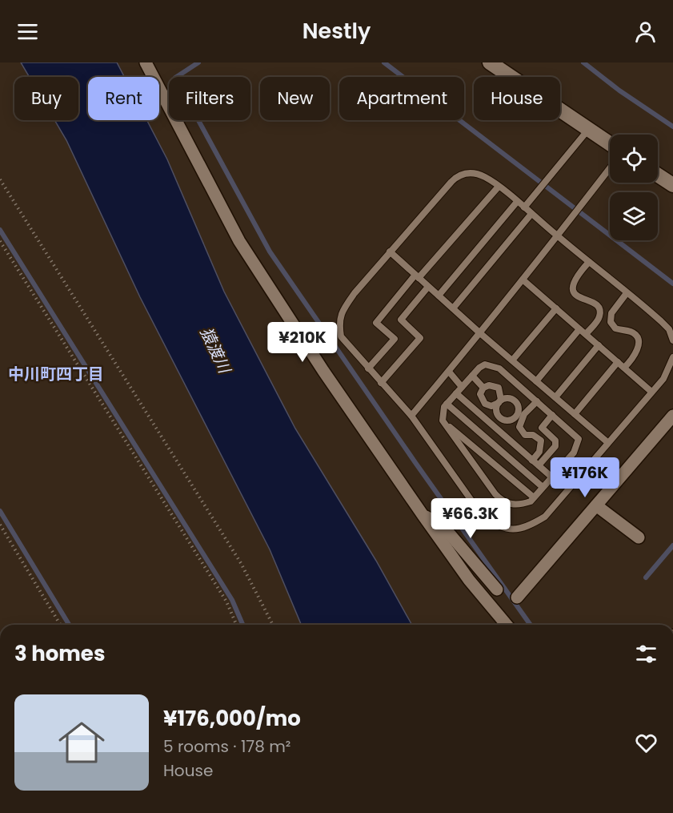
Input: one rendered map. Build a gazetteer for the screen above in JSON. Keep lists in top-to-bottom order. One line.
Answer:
{"districts":["中川町四丁目"],"water":["猿渡川"],"page":{"header":"Nestly","chip":["Buy","Rent","Filters","New","Apartment","House"],"price":["¥210K","¥176K","¥66.3K"],"heading":"3 homes","list":[{"name":"¥176,000/mo","note":"5 rooms · 178 m² · House"}]}}
